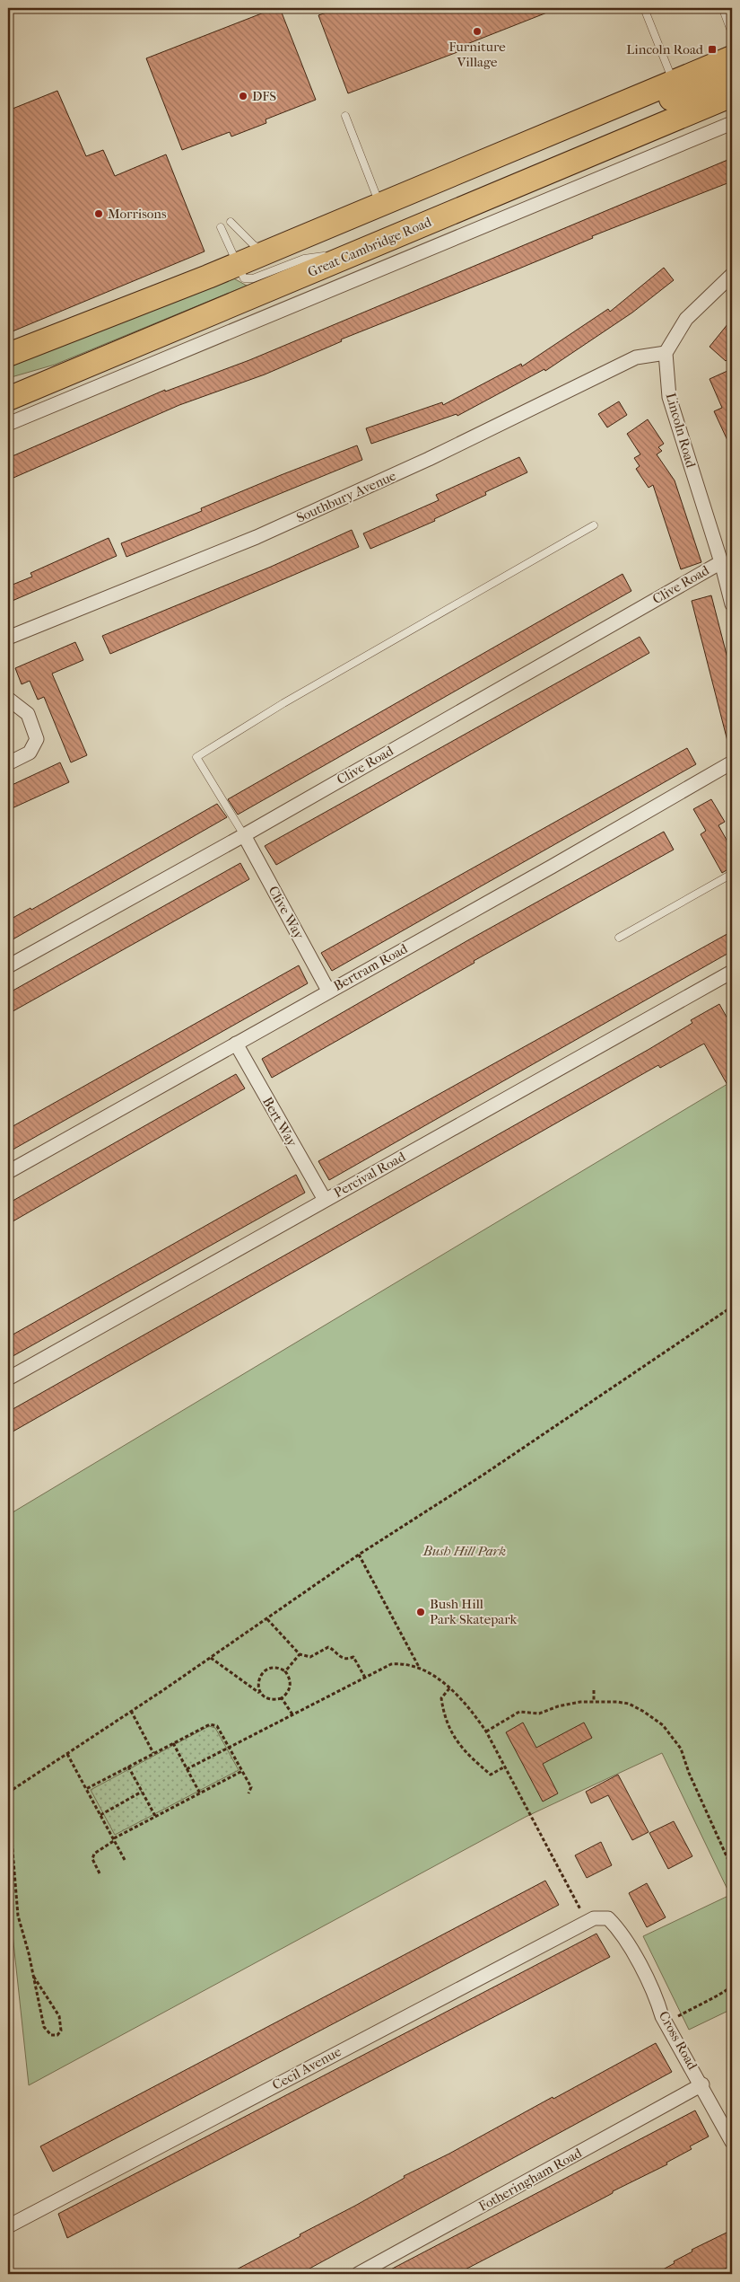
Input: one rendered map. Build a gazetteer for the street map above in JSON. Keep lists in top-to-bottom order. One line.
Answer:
{"streets":{"highway":["Great Cambridge Road"],"street":["Lincoln Road","Southbury Avenue","Clive Road","Clive Way","Bertram Road","Bert Way","Percival Road","Cross Road","Cecil Avenue","Fotheringham Road"]},"crossings":[["Lincoln Road","Southbury Avenue"],["Lincoln Road","Clive Road"],["Clive Road","Clive Way"],["Clive Way","Bertram Road"],["Bertram Road","Bert Way"],["Bert Way","Percival Road"],["Cross Road","Cecil Avenue"],["Cross Road","Fotheringham Road"]],"parks":["Bush Hill Park"],"places":{"other":["Furniture Village","DFS","Morrisons","Bush Hill Park Skatepark"],"transit":["Lincoln Road"]}}
